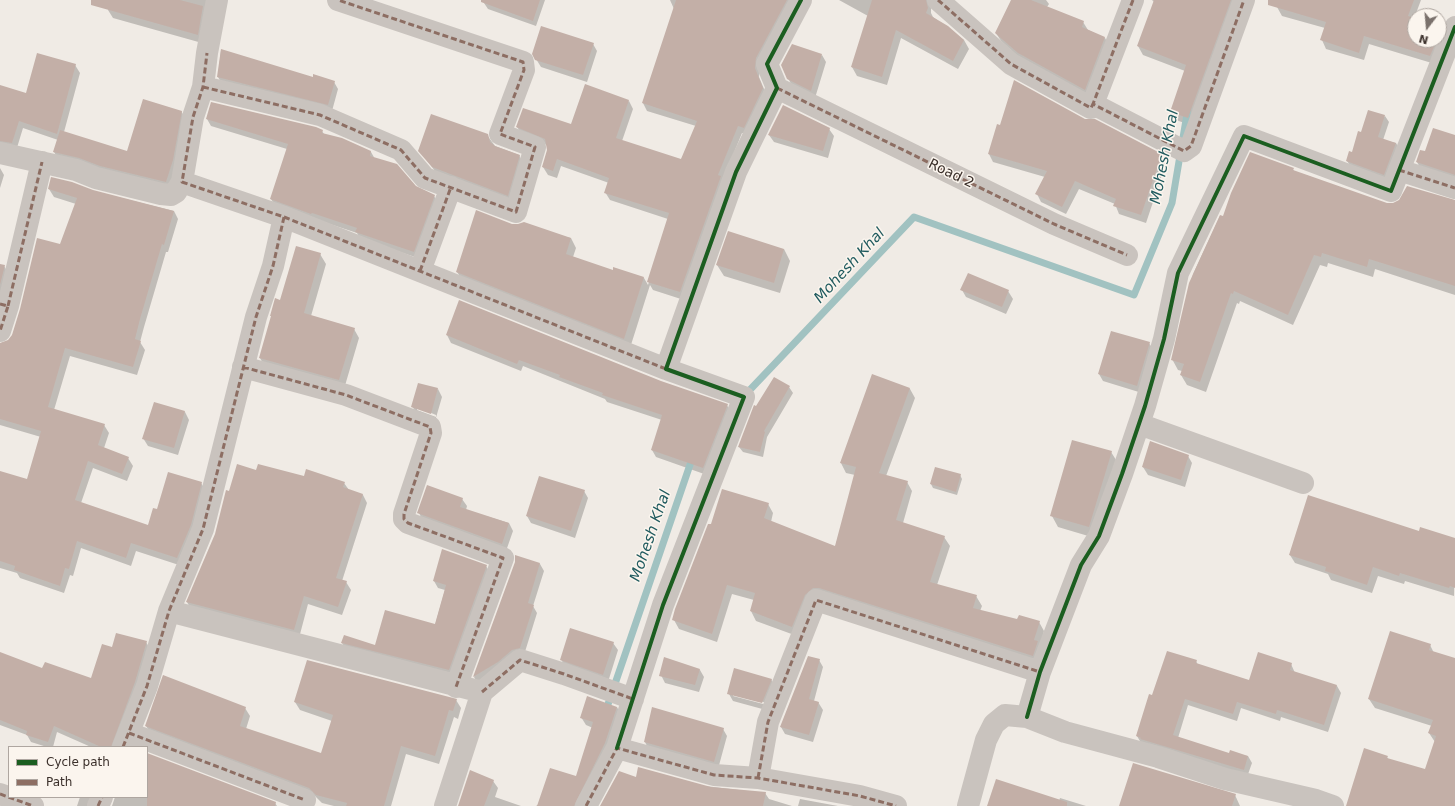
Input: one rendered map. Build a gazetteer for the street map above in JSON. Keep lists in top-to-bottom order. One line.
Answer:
{"streets":{"street":["Road 2"]},"water":["Mohesh Khal"],"legend":["Cycle path","Path"],"north":"bottom"}
